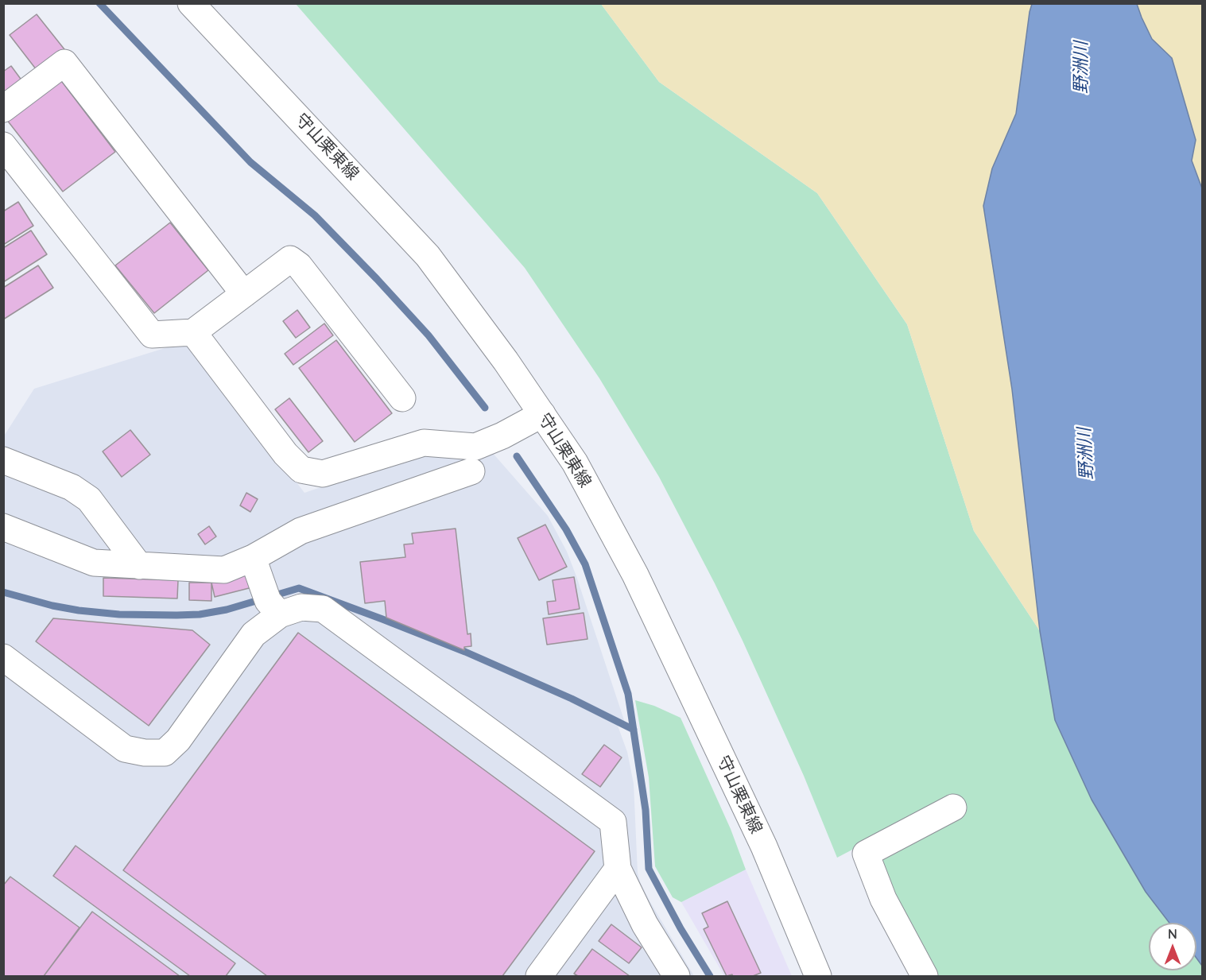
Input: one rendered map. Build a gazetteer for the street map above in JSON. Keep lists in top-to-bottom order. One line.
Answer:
{"streets":{"main road":["守山栗東線"]},"water":["野洲川"],"north":"top"}
